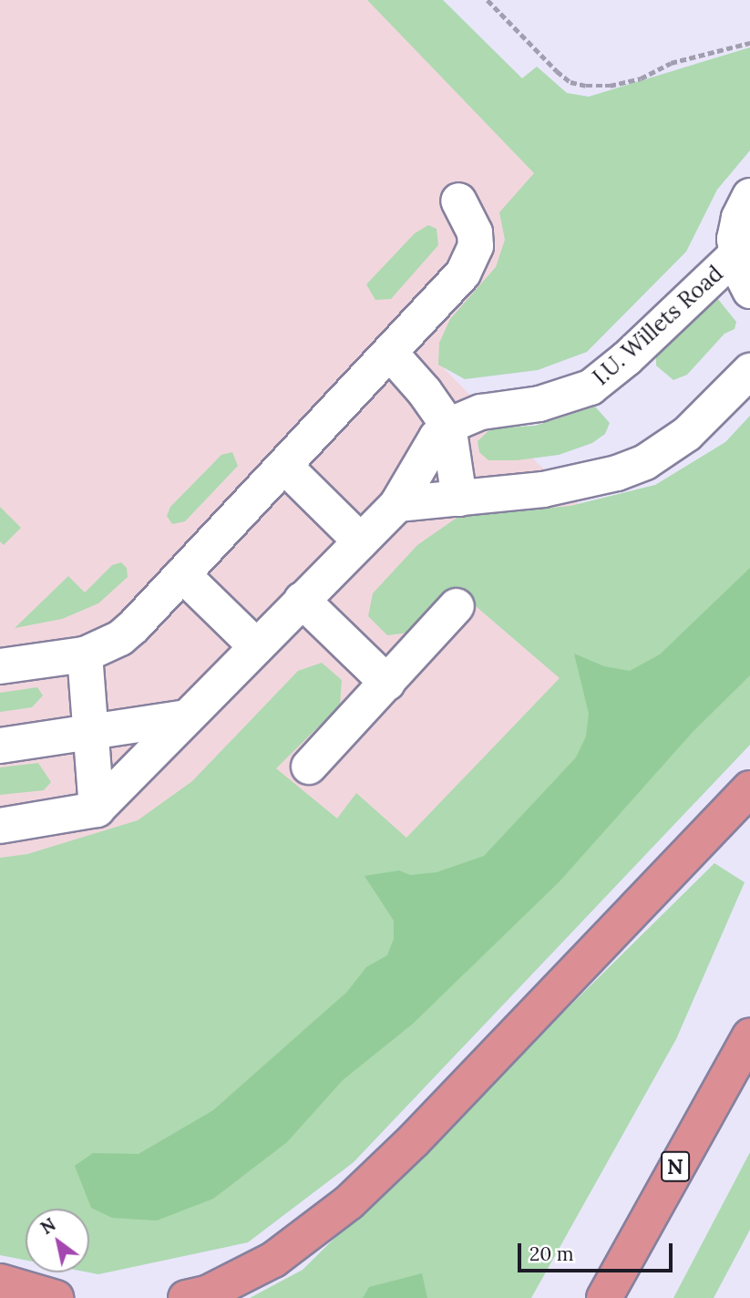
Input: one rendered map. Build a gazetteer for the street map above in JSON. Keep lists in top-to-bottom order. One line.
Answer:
{"streets":{"highway":["N"],"street":["I.U. Willets Road"]},"scale_bar":"20 m","north":"top left"}
